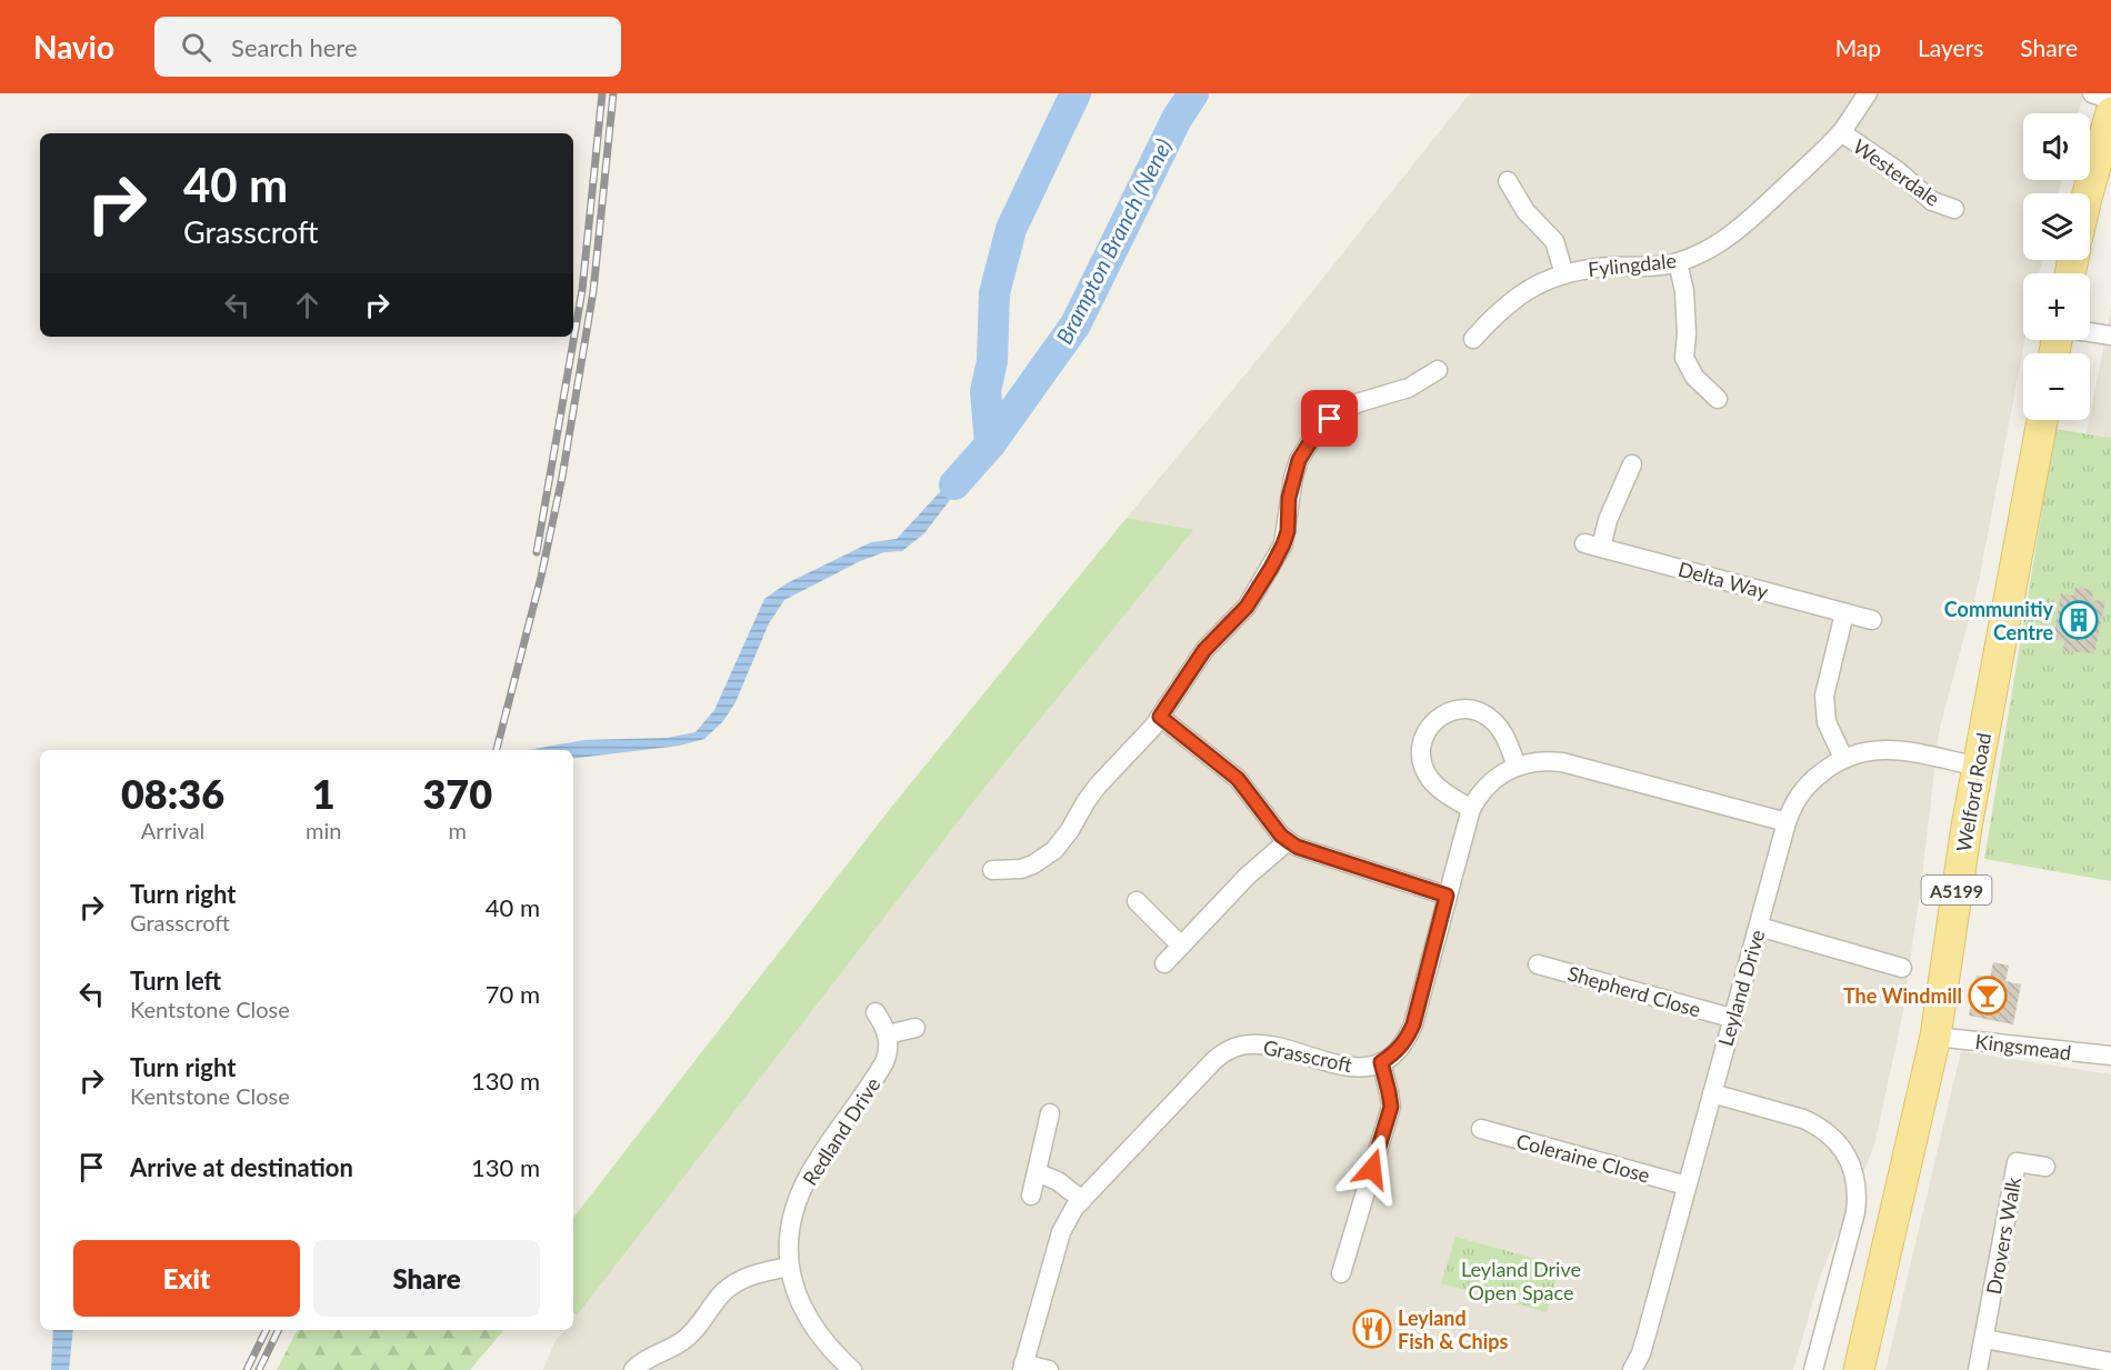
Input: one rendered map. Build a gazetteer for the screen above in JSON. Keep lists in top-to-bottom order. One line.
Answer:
{"streets":{"main road":["Welford Road","A5199"],"street":["Westerdale","Fylingdale","Delta Way","Leyland Drive","Shepherd Close","Kingsmead","Grasscroft","Redland Drive","Coleraine Close","Drovers Walk"]},"crossings":[["Westerdale","Fylingdale"],["Welford Road","Leyland Drive"],["Welford Road","Kingsmead"],["Leyland Drive","Shepherd Close"],["Leyland Drive","Grasscroft"],["Leyland Drive","Coleraine Close"]],"water":["Brampton Branch (Nene)"],"parks":["Leyland Drive Open Space"],"places":{"building":["Communitiy Centre"],"bar":["The Windmill"],"restaurant":["Leyland Fish & Chips"]},"page":{"header":"Navio","search":"Search here","nav":["Map","Layers","Share"],"map_buttons":["+","−"],"turn":["40 m","Grasscroft"],"eta":["08:36","Arrival","1","min","370","m"],"list":[{"name":"Turn right","note":"Grasscroft","value":"40 m"},{"name":"Turn left","note":"Kentstone Close","value":"70 m"},{"name":"Turn right","note":"Kentstone Close","value":"130 m"},{"name":"Arrive at destination","value":"130 m"}],"buttons":["Exit","Share"]}}
